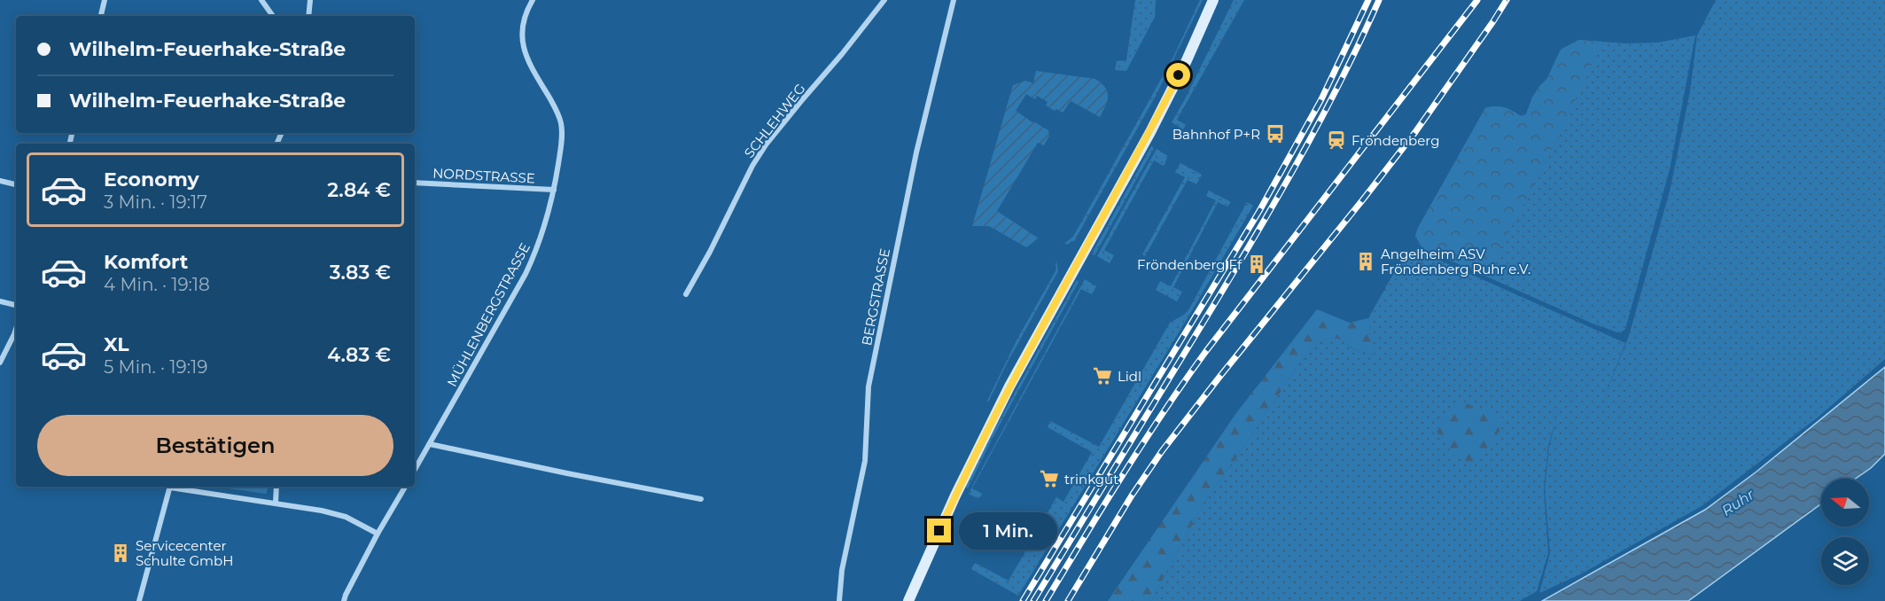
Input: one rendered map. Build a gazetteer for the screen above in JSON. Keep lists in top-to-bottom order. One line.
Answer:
{"streets":{"street":["SCHLEHWEG","NORDSTRASSE","BERGSTRASSE","MÜHLENBERGSTRASSE"]},"crossings":[["NORDSTRASSE","MÜHLENBERGSTRASSE"]],"water":["Ruhr"],"places":{"bus stop":["Bahnhof P+R"],"station":["Fröndenberg"],"building":["Angelheim ASV Fröndenberg Ruhr e.V.","Fröndenberg Ff","Servicecenter Schulte GmbH"],"supermarket":["Lidl","trinkgut"]},"north":"left","page":{"banner":["Wilhelm-Feuerhake-Straße","Wilhelm-Feuerhake-Straße"],"list":[{"name":"Economy","note":"3 Min. · 19:17","value":"2.84 €"},{"name":"Komfort","note":"4 Min. · 19:18","value":"3.83 €"},{"name":"XL","note":"5 Min. · 19:19","value":"4.83 €"}],"buttons":"Bestätigen","bubble":"1 Min."}}
